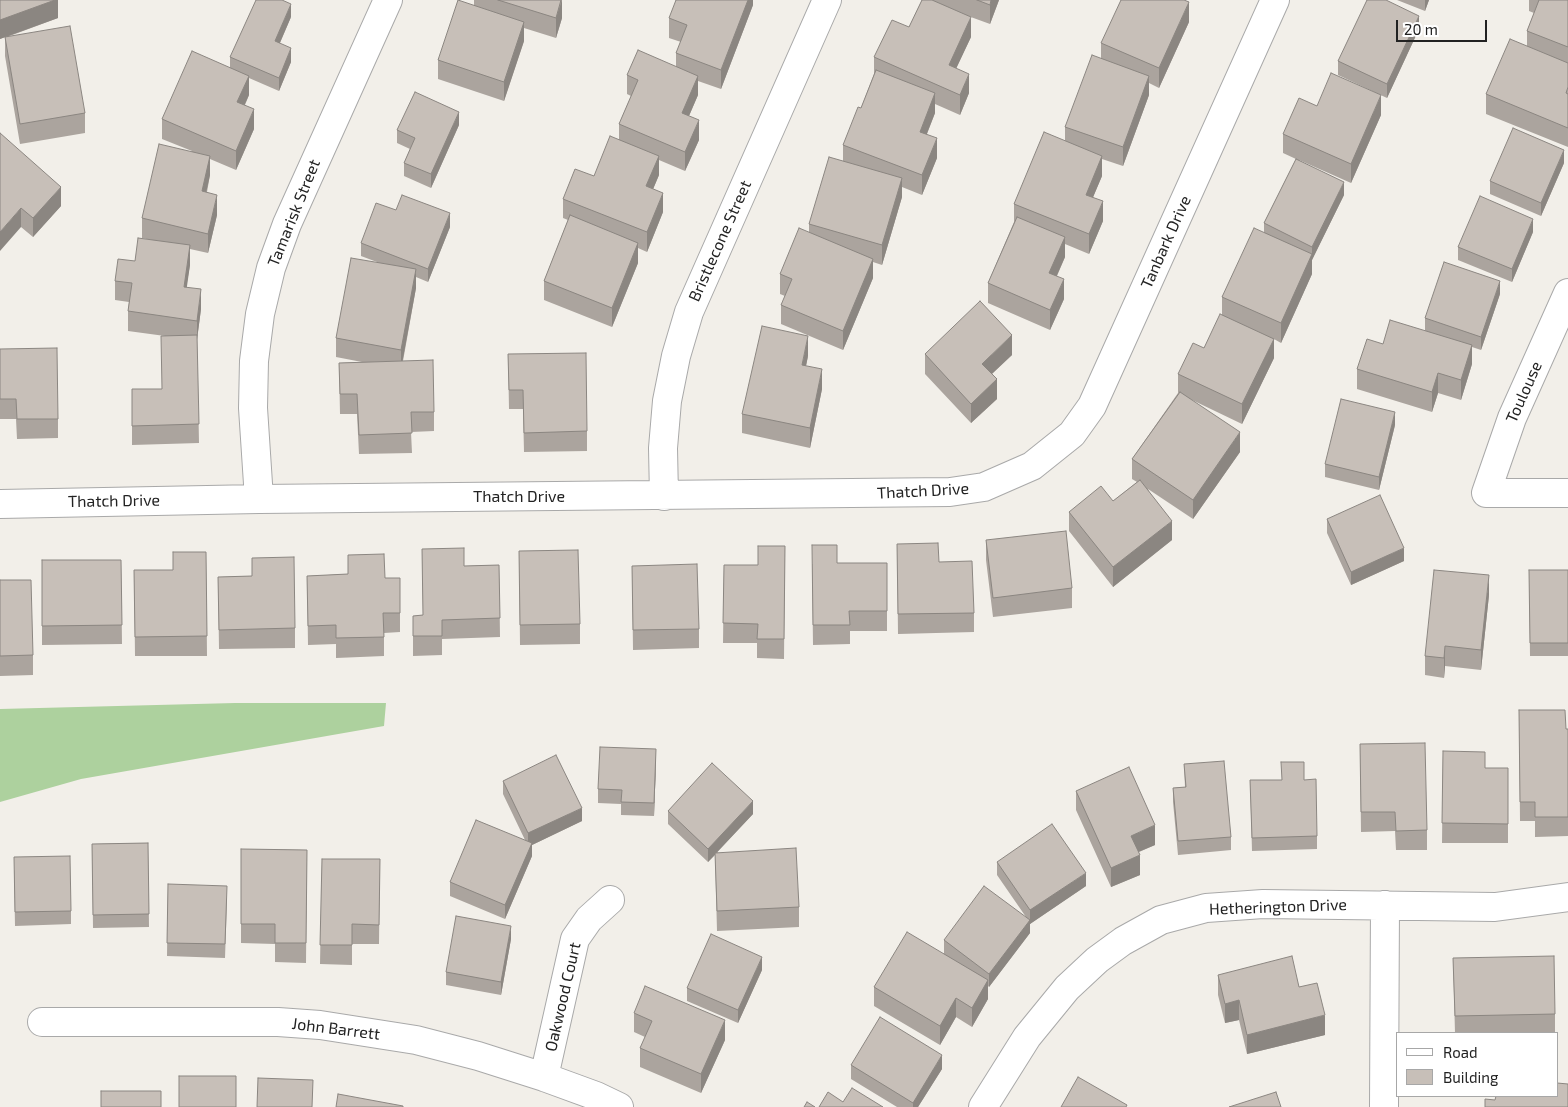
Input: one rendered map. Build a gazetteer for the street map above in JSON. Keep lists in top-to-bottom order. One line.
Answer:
{"streets":{"street":["Tamarisk Street","Bristlecone Street","Tanbark Drive","Toulouse","Thatch Drive","Hetherington Drive","Oakwood Court","John Barrett"]},"crossings":[["Tamarisk Street","Thatch Drive"],["Bristlecone Street","Thatch Drive"],["Tanbark Drive","Thatch Drive"],["Oakwood Court","John Barrett"]],"legend":["Road","Building"],"scale_bar":"20 m"}
